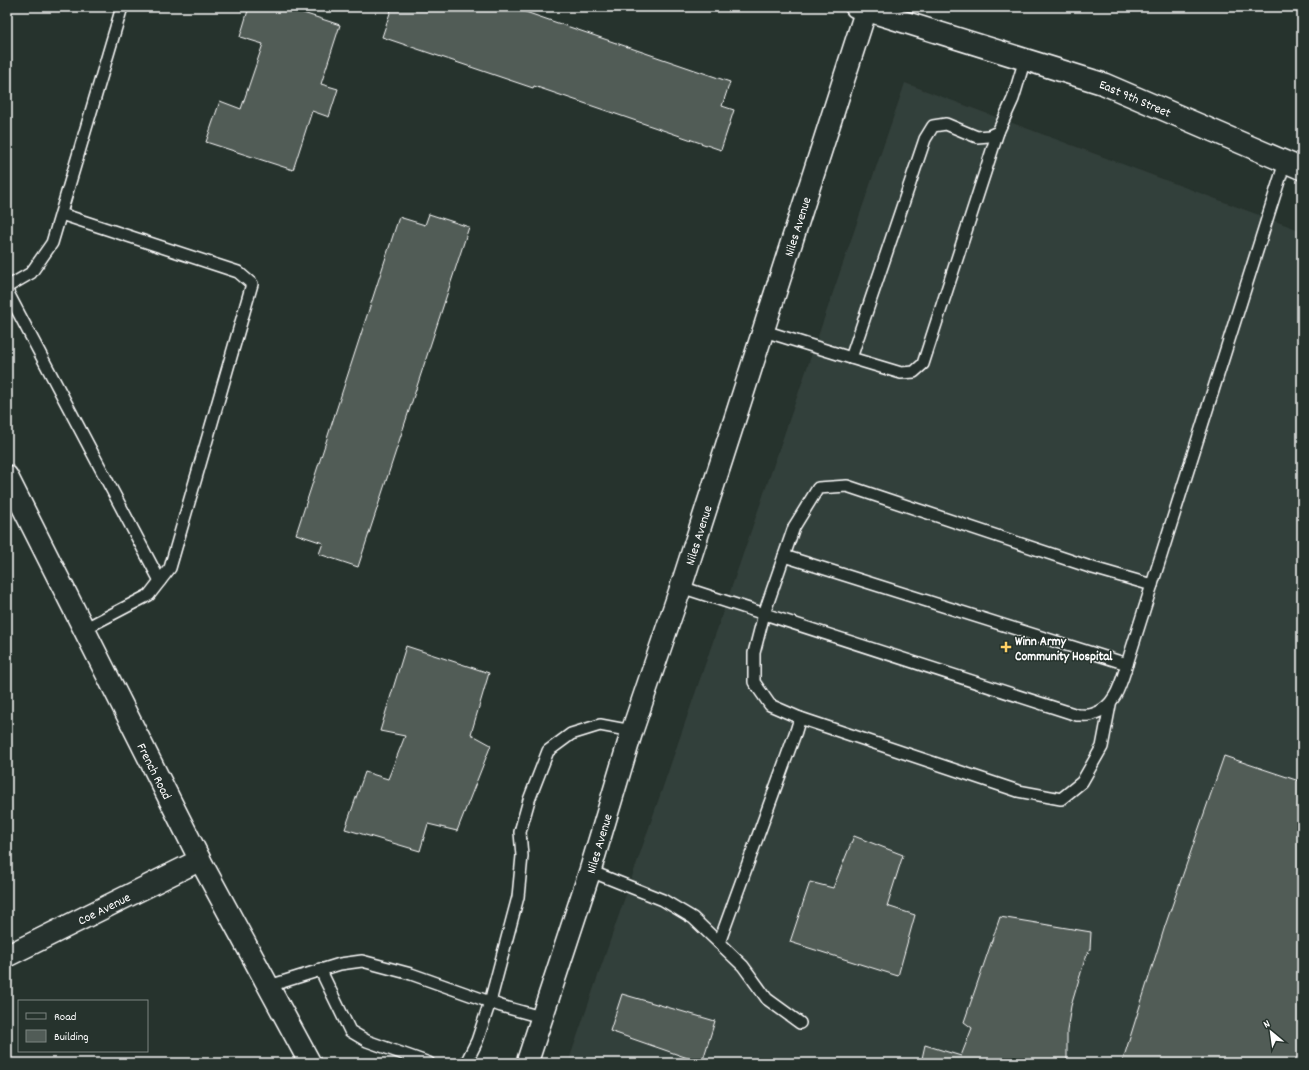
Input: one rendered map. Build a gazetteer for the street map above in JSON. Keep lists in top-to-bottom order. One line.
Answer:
{"streets":{"street":["East 9th Street","Niles Avenue","French Road","Coe Avenue"]},"crossings":[["East 9th Street","Niles Avenue"],["French Road","Coe Avenue"]],"places":{"health":["Winn Army Community Hospital"]},"legend":["Road","Building"],"north":"top left"}
